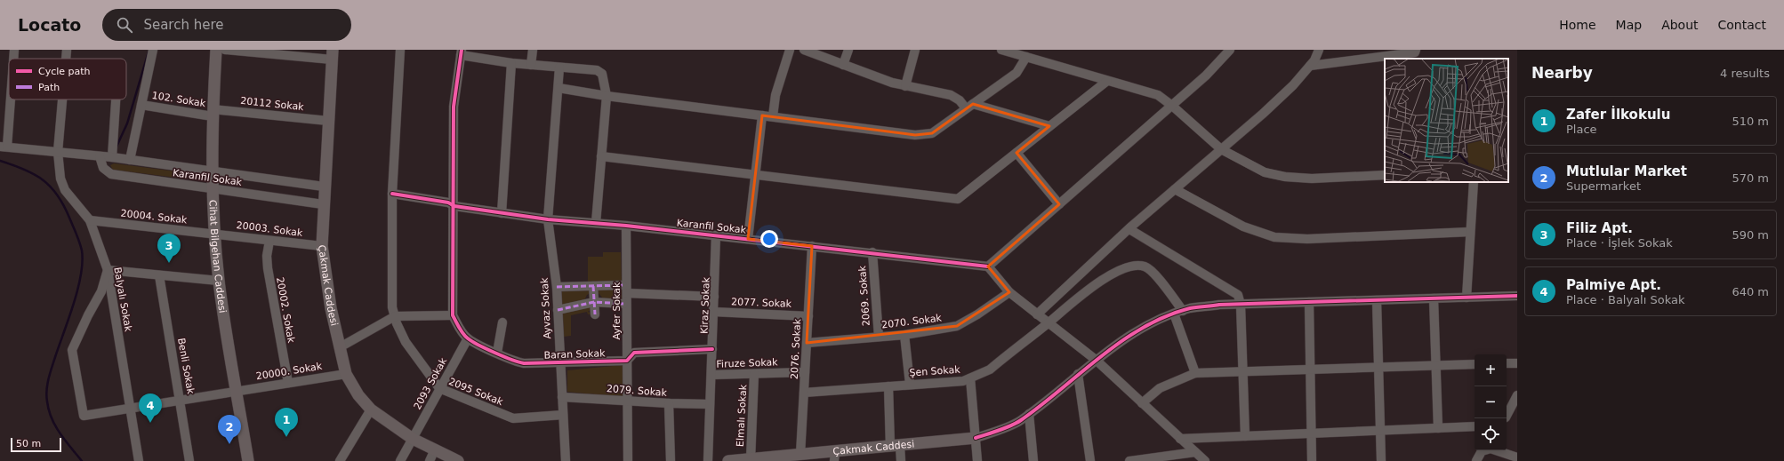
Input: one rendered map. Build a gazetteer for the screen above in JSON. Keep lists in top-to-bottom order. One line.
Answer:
{"streets":{"main road":["Cihat Bilgehan Caddesi","Çakmak Caddesi"],"street":["102. Sokak","20112 Sokak","Karanfil Sokak","20004. Sokak","20003. Sokak","2069. Sokak","Balyalı Sokak","2077. Sokak","Kiraz Sokak","Ayvaz Sokak","20002. Sokak","Ayfer Sokak","2070. Sokak","2076. Sokak","Baran Sokak","Firuze Sokak","Benli Sokak","20000. Sokak","Şen Sokak","2093 Sokak","2079. Sokak","2095 Sokak","Elmalı Sokak"]},"crossings":[["102. Sokak","20112 Sokak"],["102. Sokak","Cihat Bilgehan Caddesi"],["20112 Sokak","Cihat Bilgehan Caddesi"],["20112 Sokak","Çakmak Caddesi"],["Karanfil Sokak","Cihat Bilgehan Caddesi"],["Karanfil Sokak","Çakmak Caddesi"],["Karanfil Sokak","2069. Sokak"],["Karanfil Sokak","Balyalı Sokak"],["Karanfil Sokak","Kiraz Sokak"],["Karanfil Sokak","Ayvaz Sokak"],["Karanfil Sokak","Ayfer Sokak"],["Karanfil Sokak","2076. Sokak"],["Karanfil Sokak","2095 Sokak"],["20004. Sokak","20003. Sokak"],["20004. Sokak","Cihat Bilgehan Caddesi"],["20004. Sokak","Balyalı Sokak"],["20003. Sokak","Cihat Bilgehan Caddesi"],["20003. Sokak","Çakmak Caddesi"],["20003. Sokak","20002. Sokak"],["Cihat Bilgehan Caddesi","20000. Sokak"],["Çakmak Caddesi","2076. Sokak"],["Çakmak Caddesi","20000. Sokak"],["Çakmak Caddesi","2093 Sokak"],["Çakmak Caddesi","Elmalı Sokak"],["2069. Sokak","2070. Sokak"],["Balyalı Sokak","20000. Sokak"],["2077. Sokak","Kiraz Sokak"],["2077. Sokak","2076. Sokak"],["Kiraz Sokak","Baran Sokak"],["Kiraz Sokak","Firuze Sokak"],["Kiraz Sokak","2079. Sokak"],["Ayvaz Sokak","Baran Sokak"],["Ayvaz Sokak","2079. Sokak"],["Ayvaz Sokak","2095 Sokak"],["20002. Sokak","20000. Sokak"],["Ayfer Sokak","Baran Sokak"],["Ayfer Sokak","2079. Sokak"],["2070. Sokak","2076. Sokak"],["2076. Sokak","Firuze Sokak"],["2076. Sokak","Şen Sokak"],["Baran Sokak","2093 Sokak"],["Firuze Sokak","Elmalı Sokak"],["Benli Sokak","20000. Sokak"],["2093 Sokak","2095 Sokak"]],"legend":["Cycle path","Path"],"scale_bar":"50 m","page":{"header":"Locato","search":"Search here","nav":["Home","Map","About","Contact"],"heading":["Nearby","4 results"],"list":[{"mark":"1","name":"Zafer İlkokulu","note":"Place","value":"510 m"},{"mark":"2","name":"Mutlular Market","note":"Supermarket","value":"570 m"},{"mark":"3","name":"Filiz Apt.","note":"Place · İşlek Sokak","value":"590 m"},{"mark":"4","name":"Palmiye Apt.","note":"Place · Balyalı Sokak","value":"640 m"}],"pins":["3","4","1","2"],"map_buttons":["+","−"],"scale":"50 m"}}
